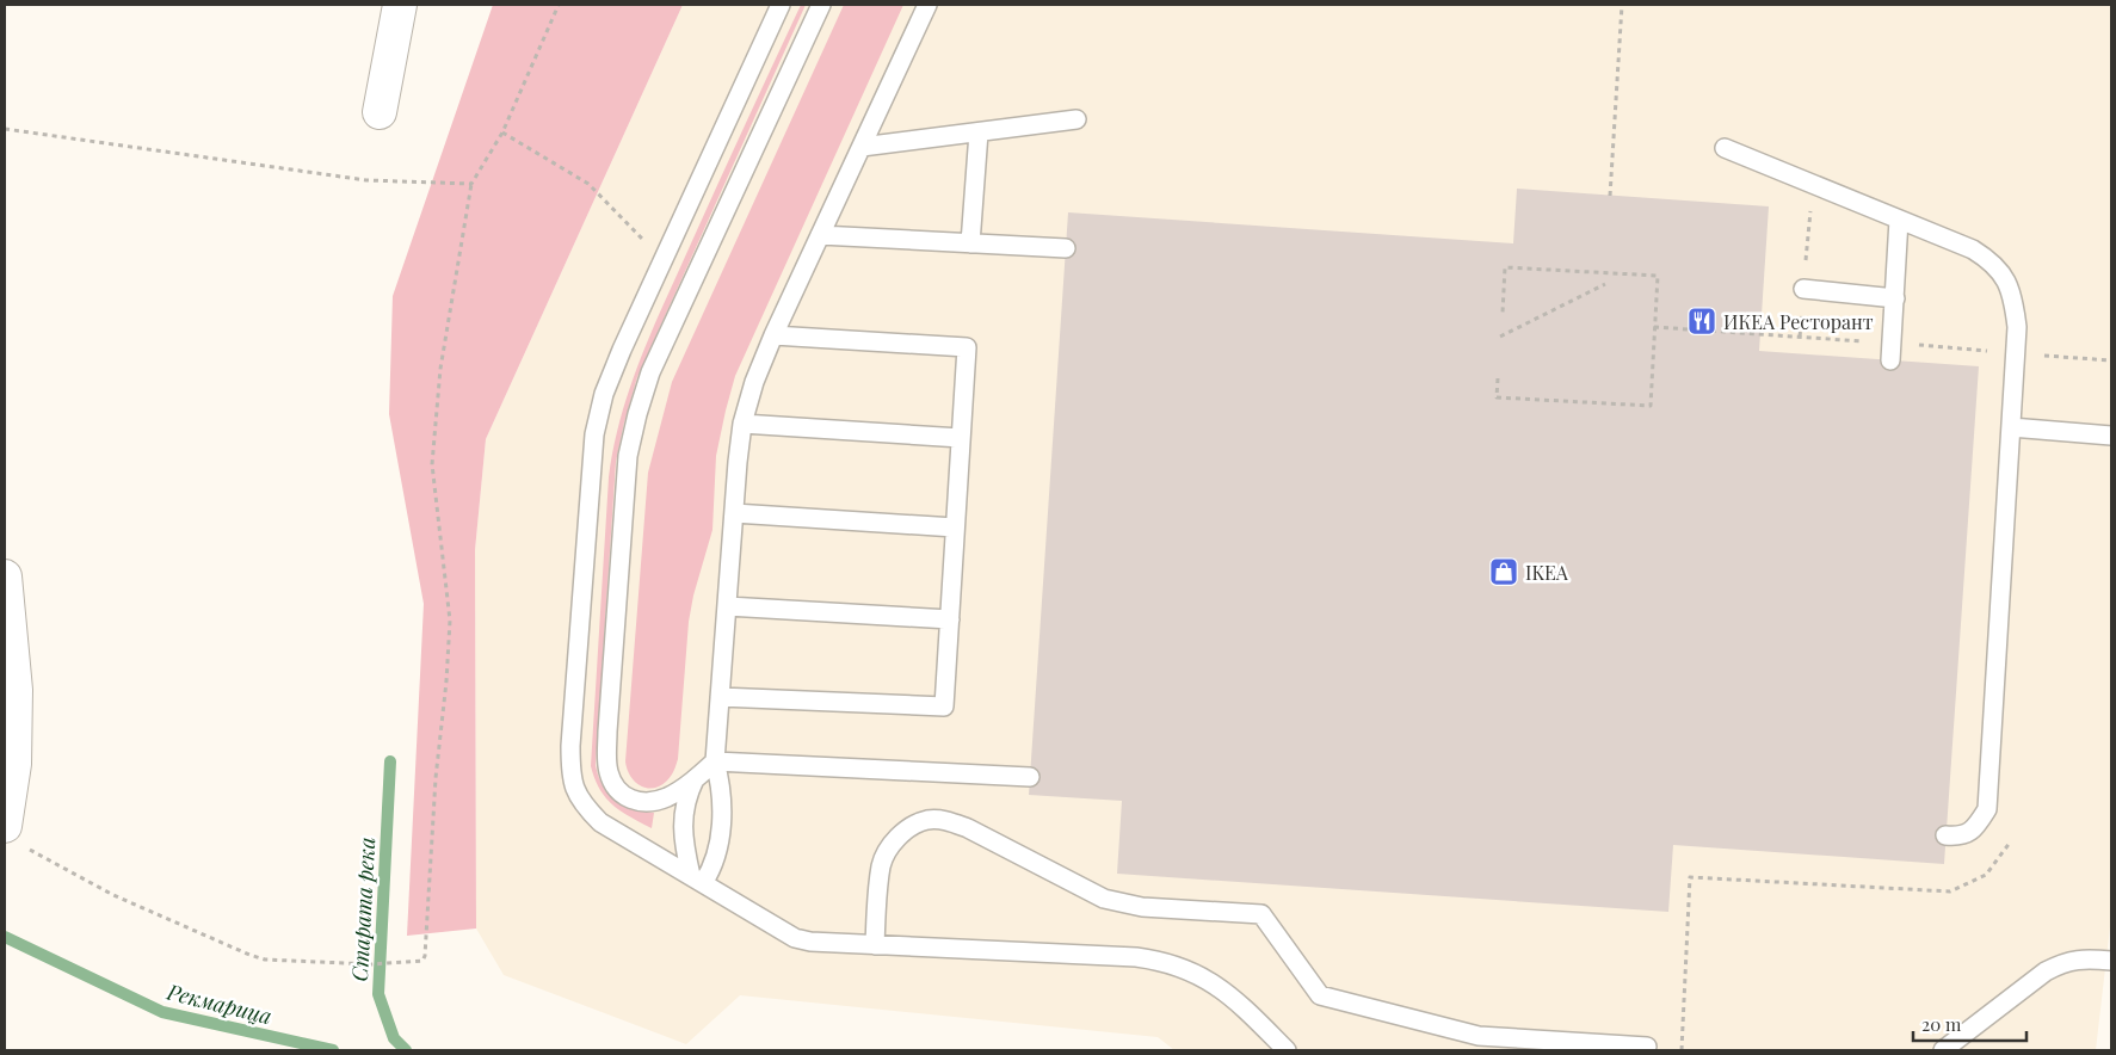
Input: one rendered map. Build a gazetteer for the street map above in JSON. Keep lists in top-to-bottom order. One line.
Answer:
{"water":["Старата река","Рекмарица"],"places":{"restaurant":["ИКЕА Ресторант"],"shop":["IKEA"]},"scale_bar":"20 m"}
